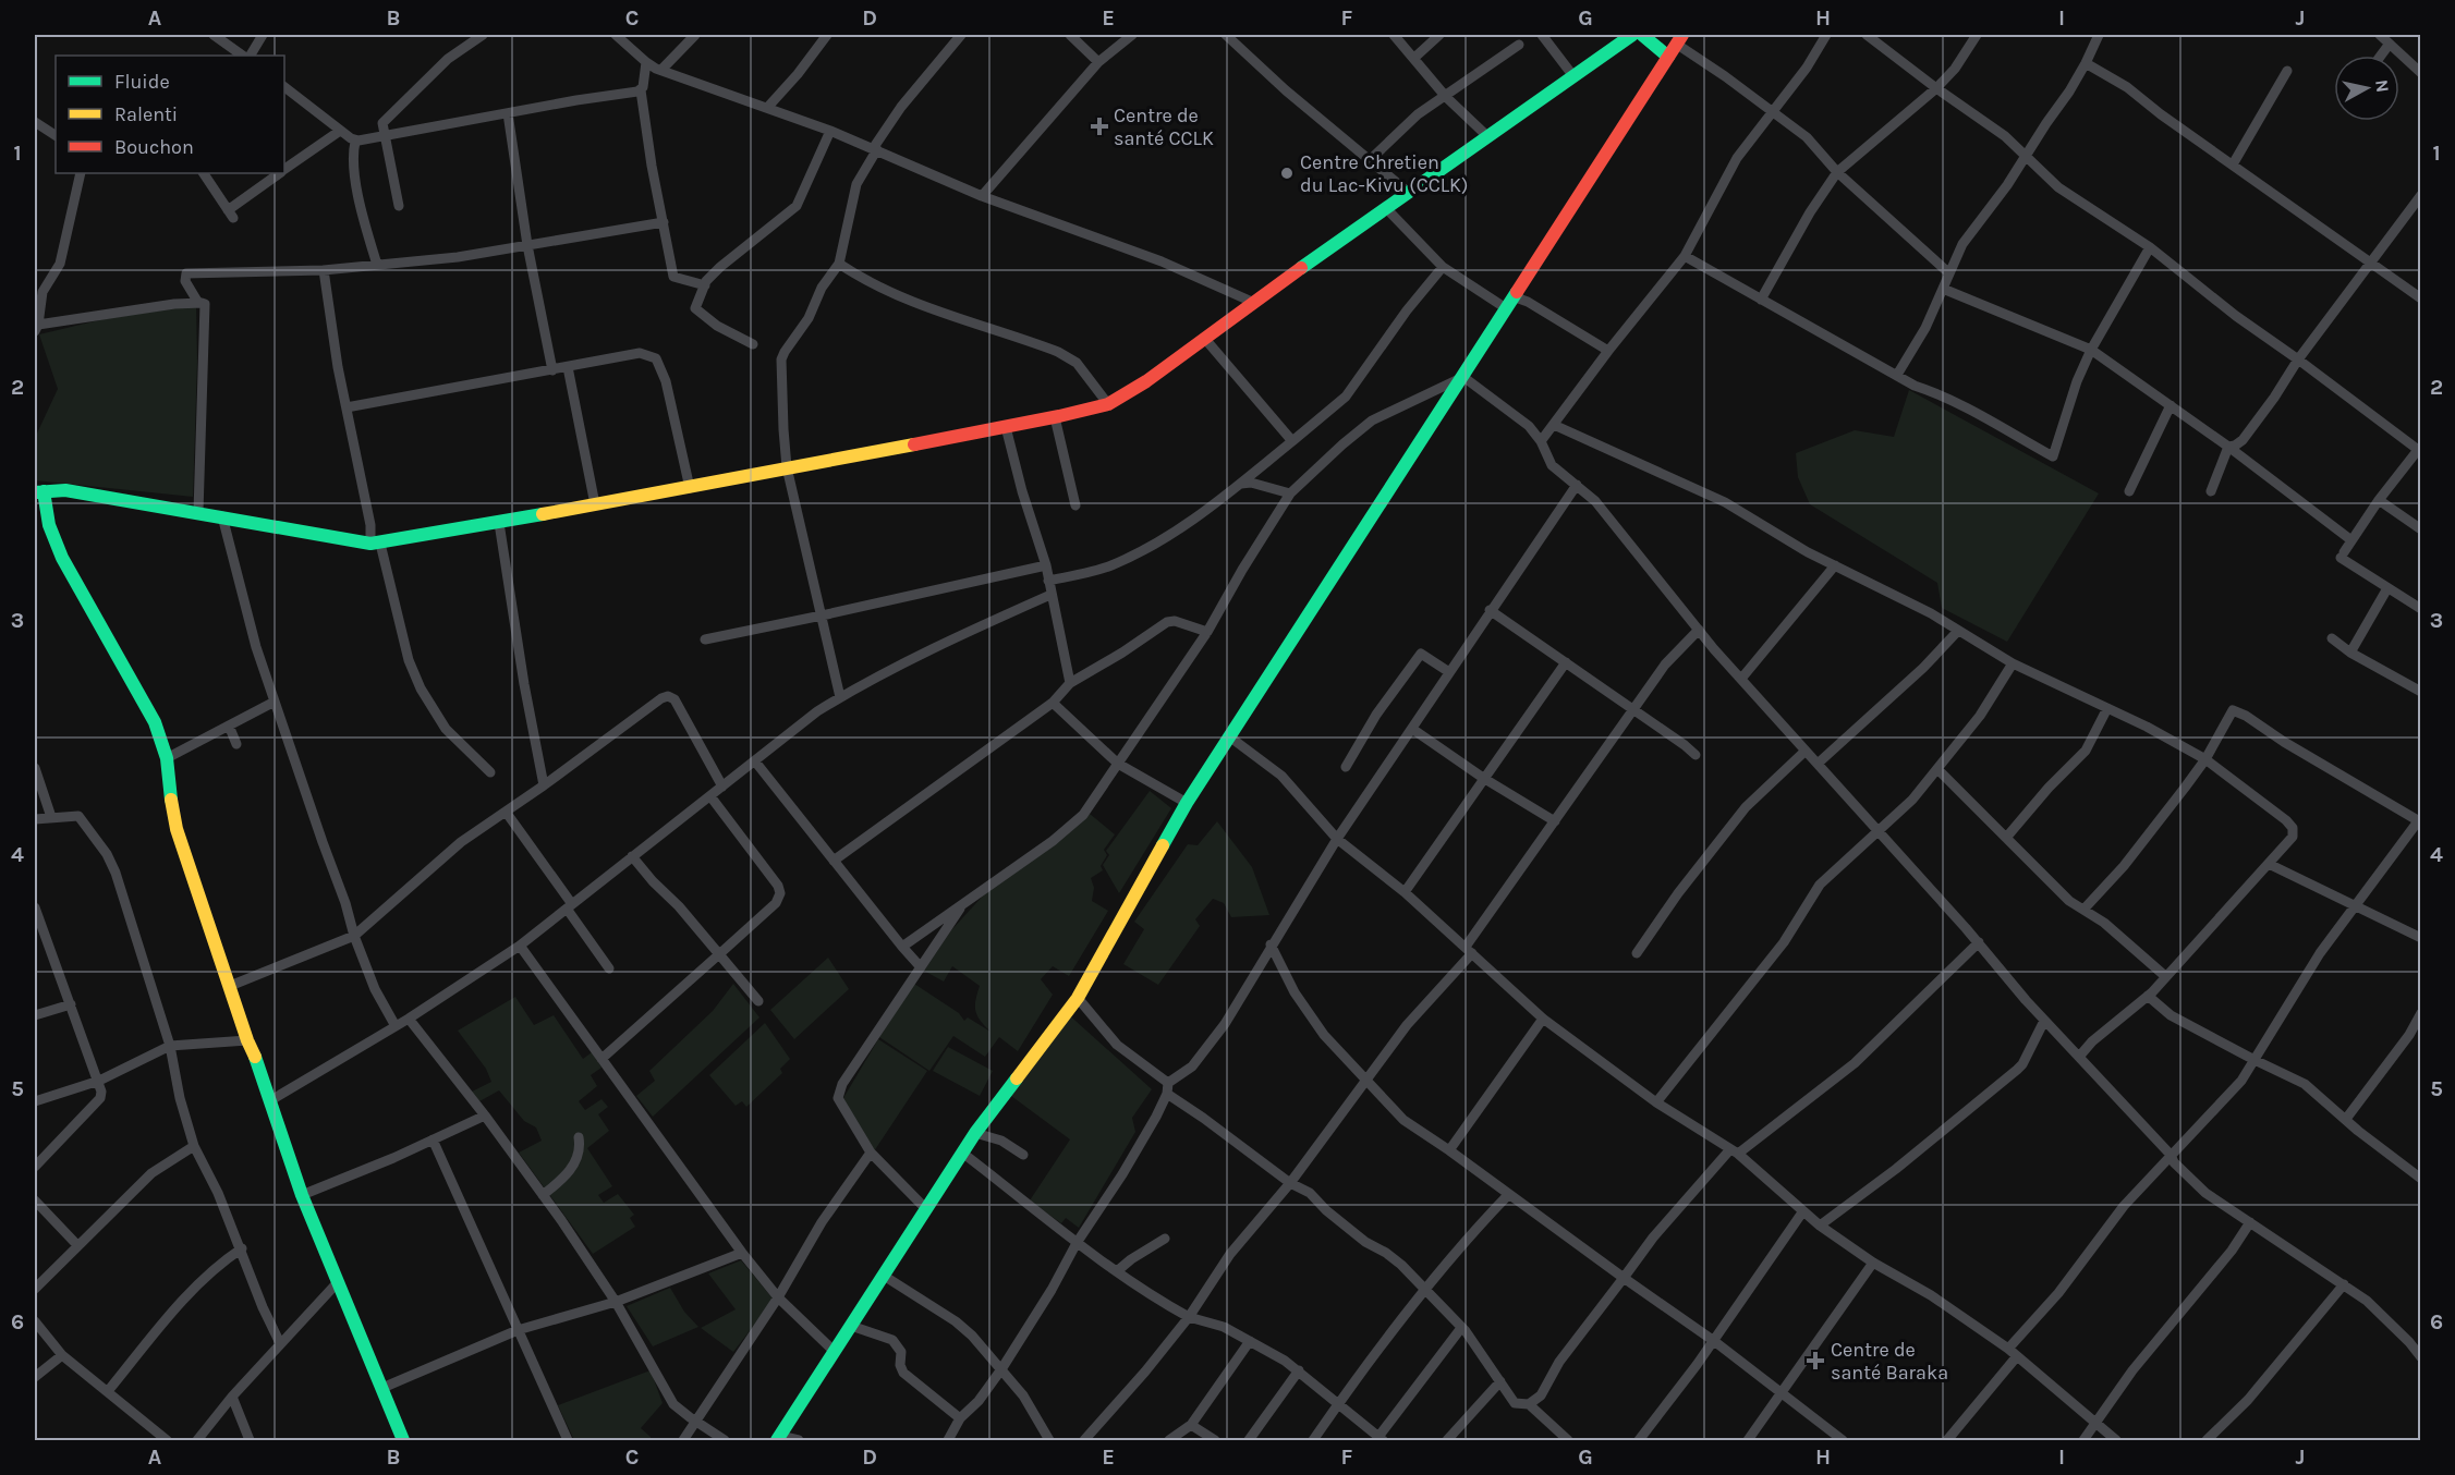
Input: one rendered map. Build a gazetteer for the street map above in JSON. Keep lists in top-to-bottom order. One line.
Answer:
{"places":{"health":["Centre de santé CCLK","Centre de santé Baraka"],"other":["Centre Chretien du Lac-Kivu (CCLK)"]},"legend":["Fluide","Ralenti","Bouchon"],"north":"right","grid":{"columns":["A","B","C","D","E","F","G","H","I","J"],"rows":["1","2","3","4","5","6"]}}
